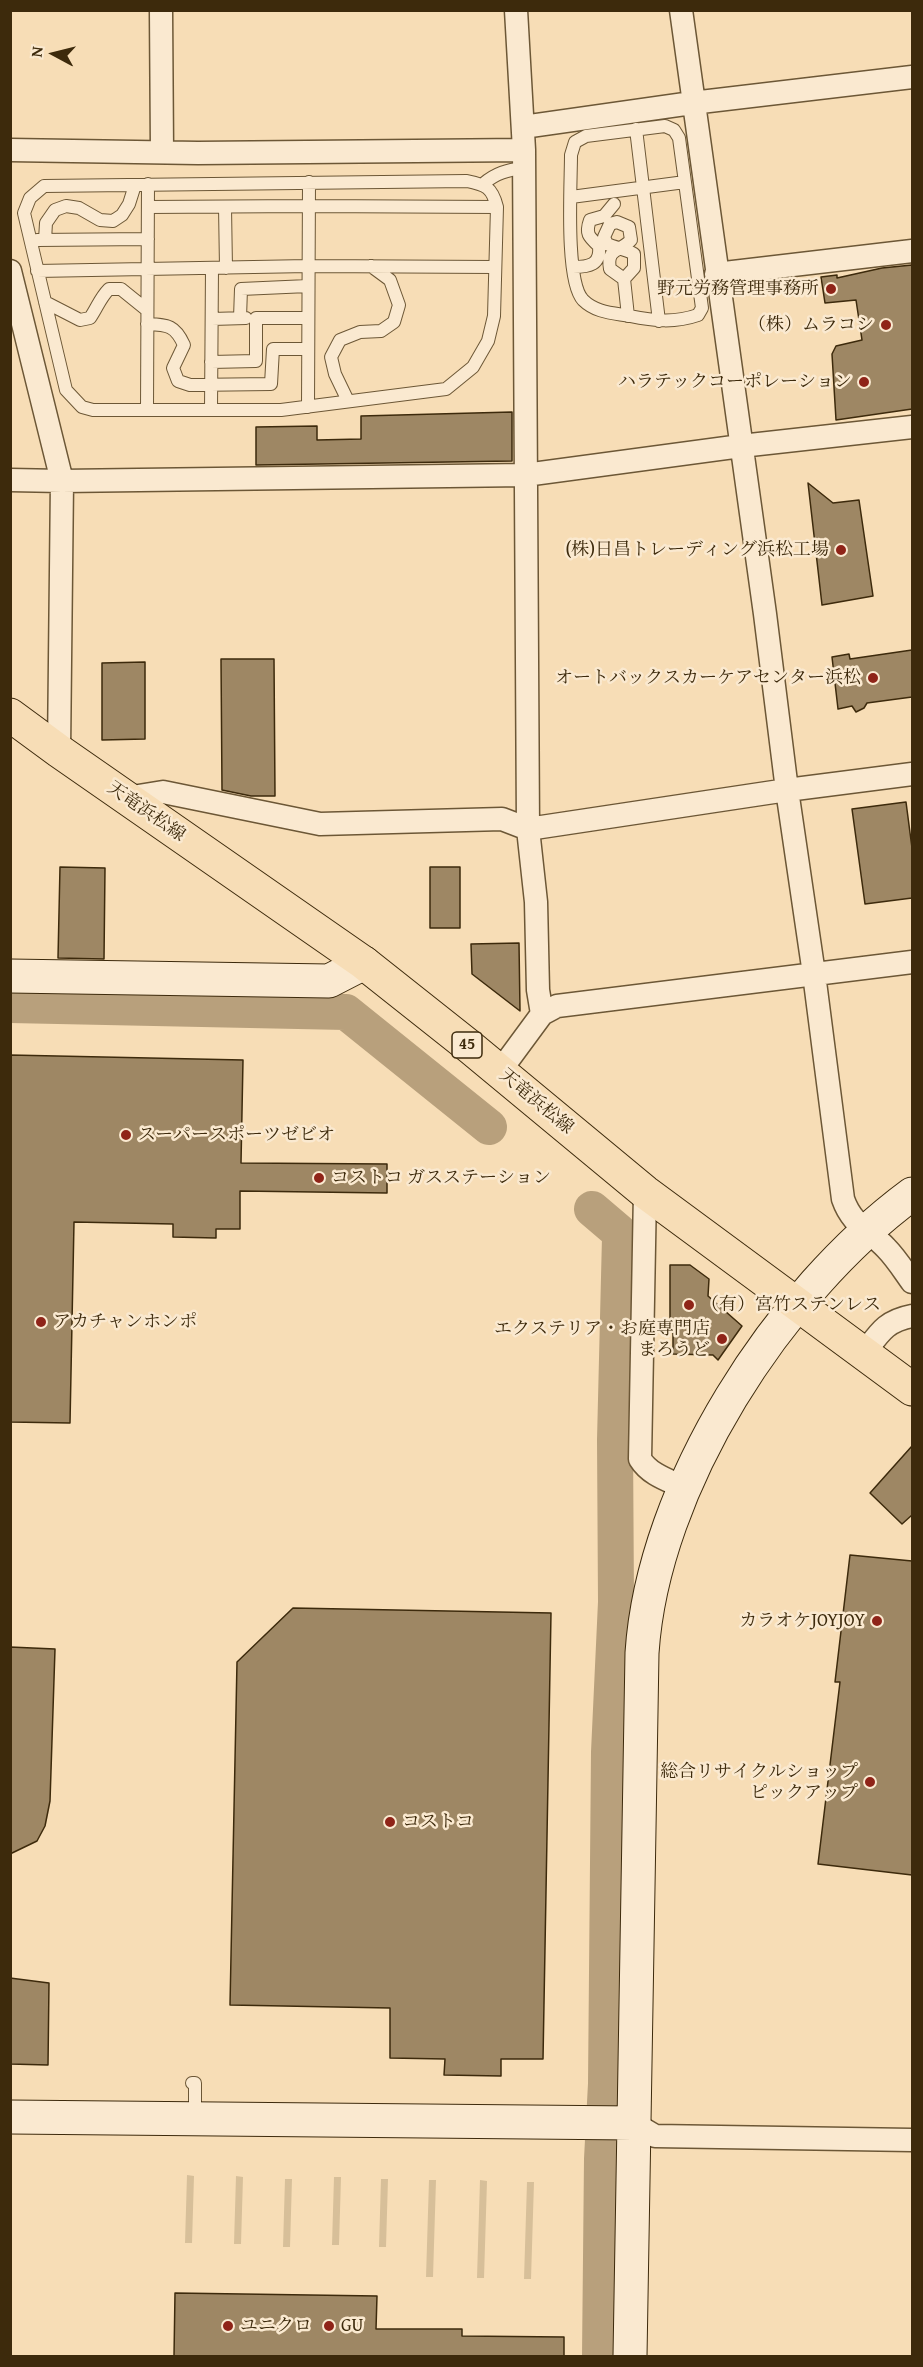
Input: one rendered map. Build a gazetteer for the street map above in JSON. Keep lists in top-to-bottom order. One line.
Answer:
{"streets":{"main road":["天竜浜松線","45"]},"places":["野元労務管理事務所","（株）ムラコシ","ハラテックコーポレーション","(株)日昌トレーディング浜松工場","オートバックスカーケアセンター浜松","スーパースポーツゼビオ","コストコ ガスステーション","（有）宮竹ステンレス","アカチャンホンポ","エクステリア・お庭専門店 まろうど","カラオケJOYJOY","総合リサイクルショップ ピックアップ","コストコ","ユニクロ","GU"],"north":"left"}
